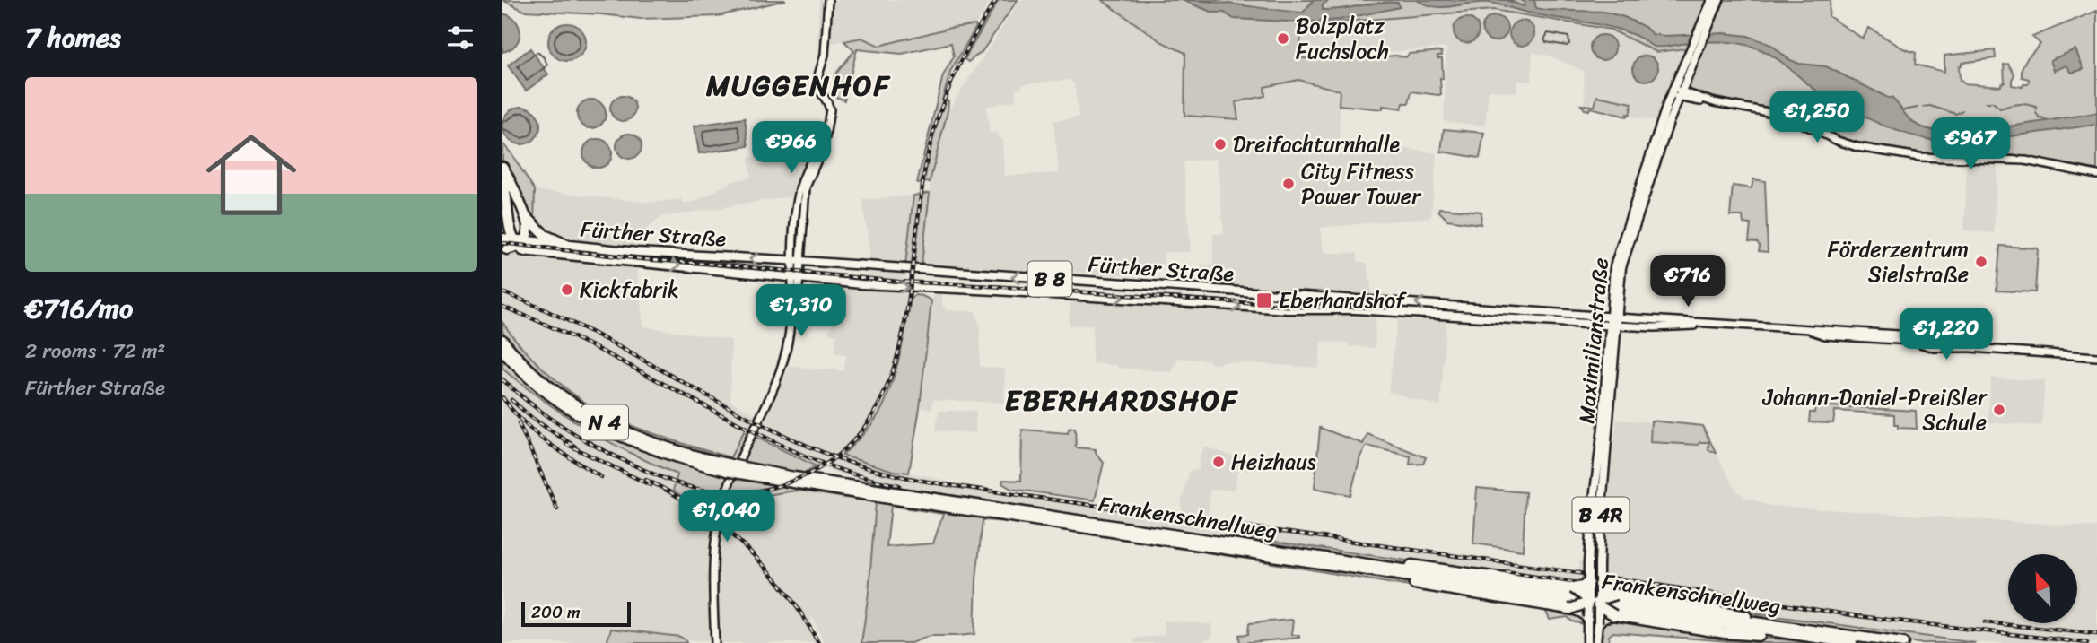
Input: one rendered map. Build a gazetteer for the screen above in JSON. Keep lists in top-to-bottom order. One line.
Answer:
{"streets":{"highway":["N 4","Frankenschnellweg"],"main road":["Fürther Straße","B 8","Maximilianstraße","B 4R"]},"crossings":[["Fürther Straße","Maximilianstraße"],["Maximilianstraße","B 4R"],["B 4R","Frankenschnellweg"]],"districts":["MUGGENHOF","EBERHARDSHOF"],"places":{"other":["Bolzplatz Fuchsloch","Dreifachturnhalle","City Fitness Power Tower","Förderzentrum Sielstraße","Kickfabrik","Johann-Daniel-Preißler Schule","Heizhaus"],"transit":["Eberhardshof"]},"scale_bar":"200 m","north":"top left","page":{"heading":"7 homes","list":[{"name":"€716/mo","note":"2 rooms · 72 m² · Fürther Straße"}],"price":["€1,250","€967","€966","€716","€1,310","€1,220","€1,040"],"scale":"200 m"}}
